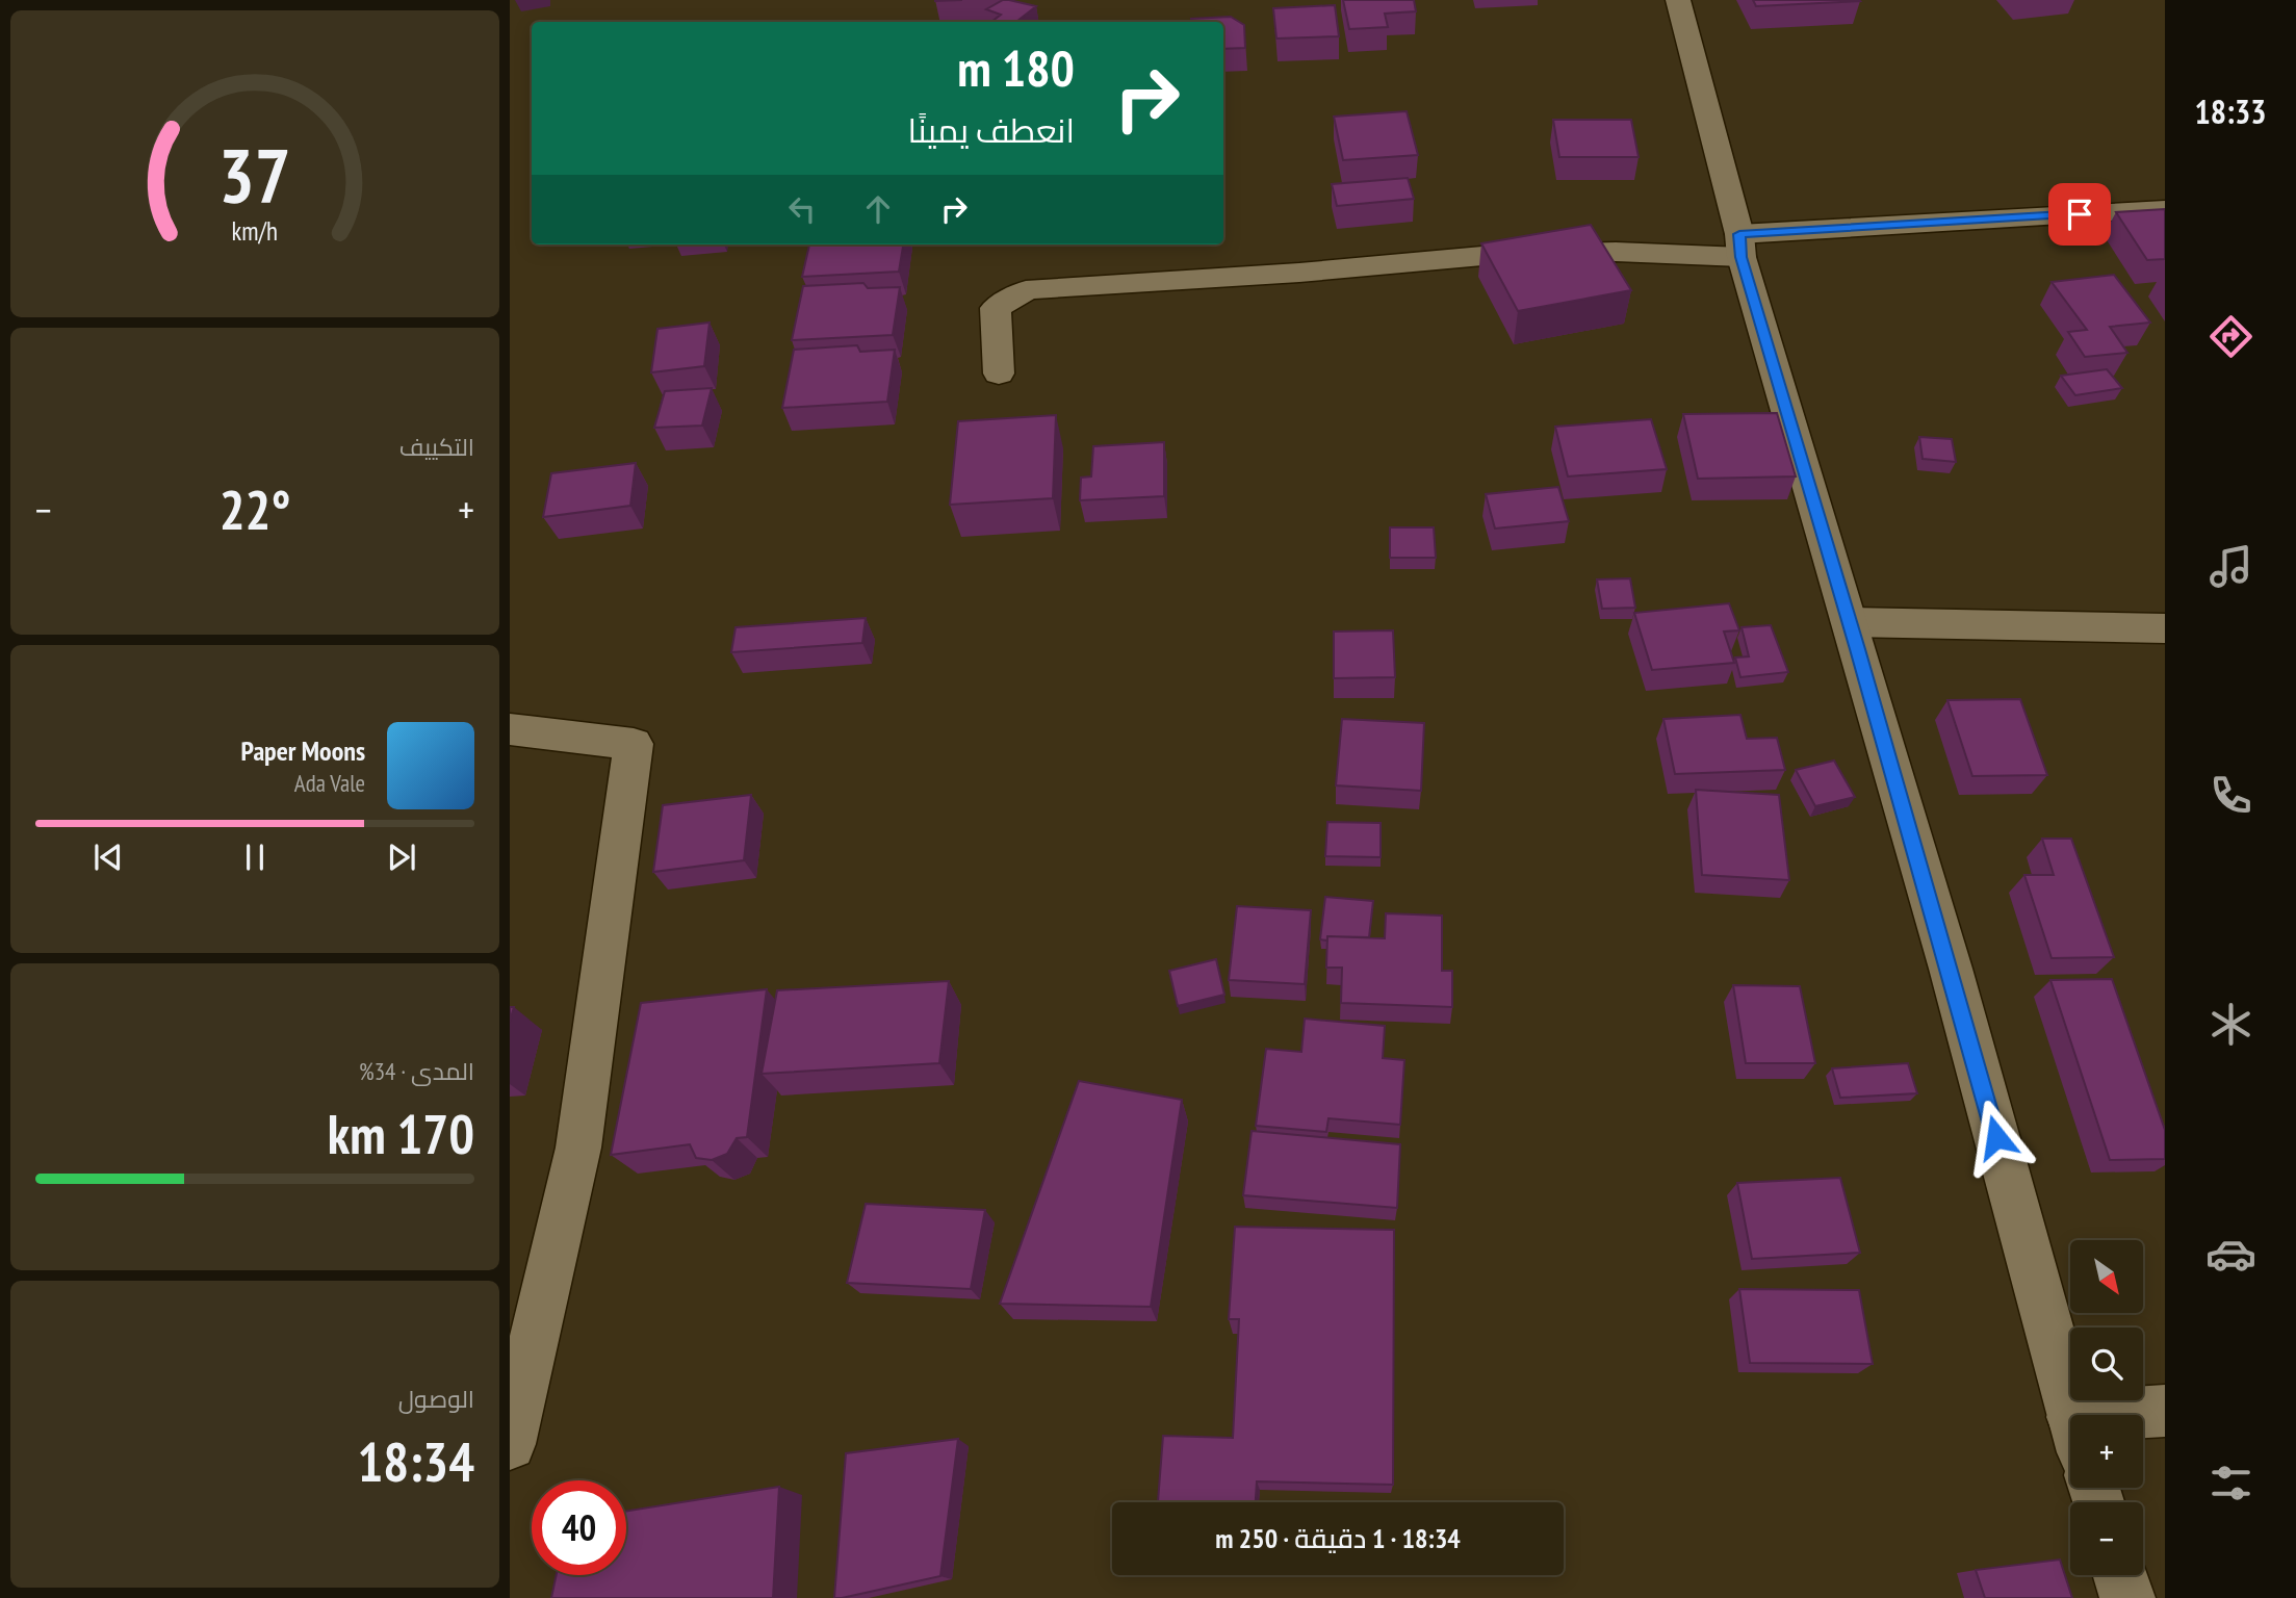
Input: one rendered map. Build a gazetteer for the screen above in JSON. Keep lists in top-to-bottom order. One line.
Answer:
{"north":"bottom right","page":{"tabs":"18:33","turn":["180 m","انعطف يمينًا"],"tile":["التكييف",["المدى · 34%","170 km"],["الوصول","18:34"]],"heat":["−","22°","+"],"song":["Paper Moons","Ada Vale"],"map_buttons":["+","−"],"limit":"40","trip":"18:34 · 1 دقيقة · 250 m","gauge":["37","km/h"]}}
